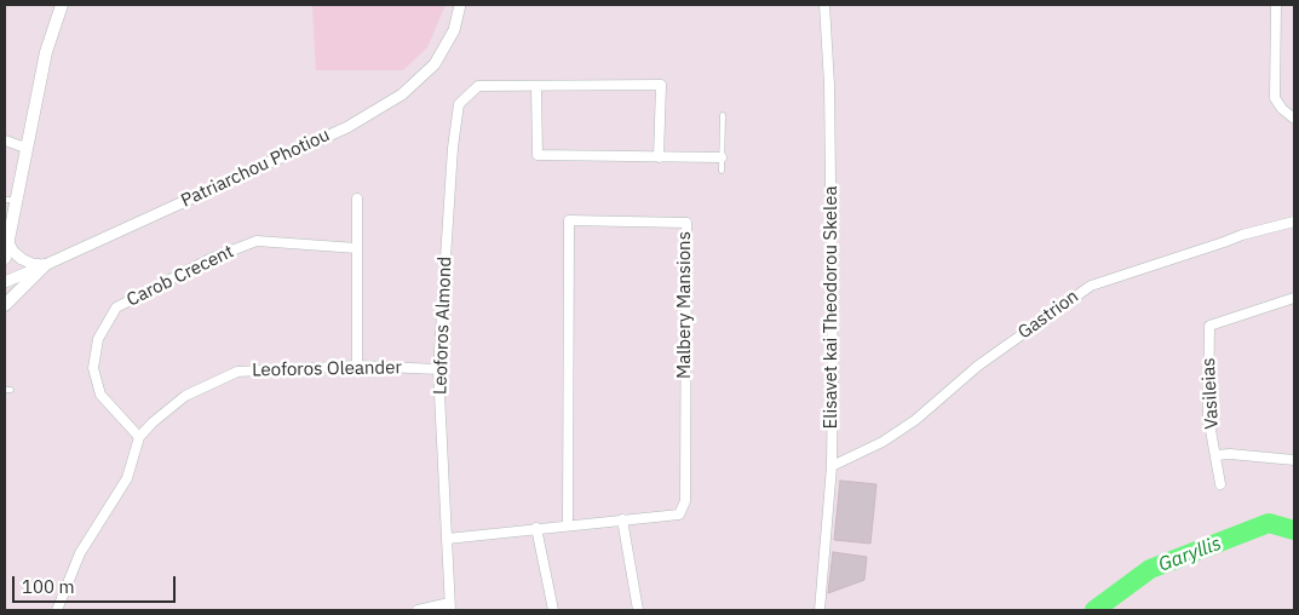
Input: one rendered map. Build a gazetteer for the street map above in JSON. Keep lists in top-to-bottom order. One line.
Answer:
{"streets":{"street":["Patriarchou Photiou","Carob Crecent","Malbery Mansions","Elisavet kai Theodorou Skelea","Gastrion","Leoforos Almond","Leoforos Oleander","Vasileias"]},"crossings":[["Carob Crecent","Leoforos Oleander"],["Malbery Mansions","Leoforos Almond"],["Elisavet kai Theodorou Skelea","Gastrion"],["Leoforos Almond","Leoforos Oleander"]],"water":["Garyllis"],"scale_bar":"100 m"}
